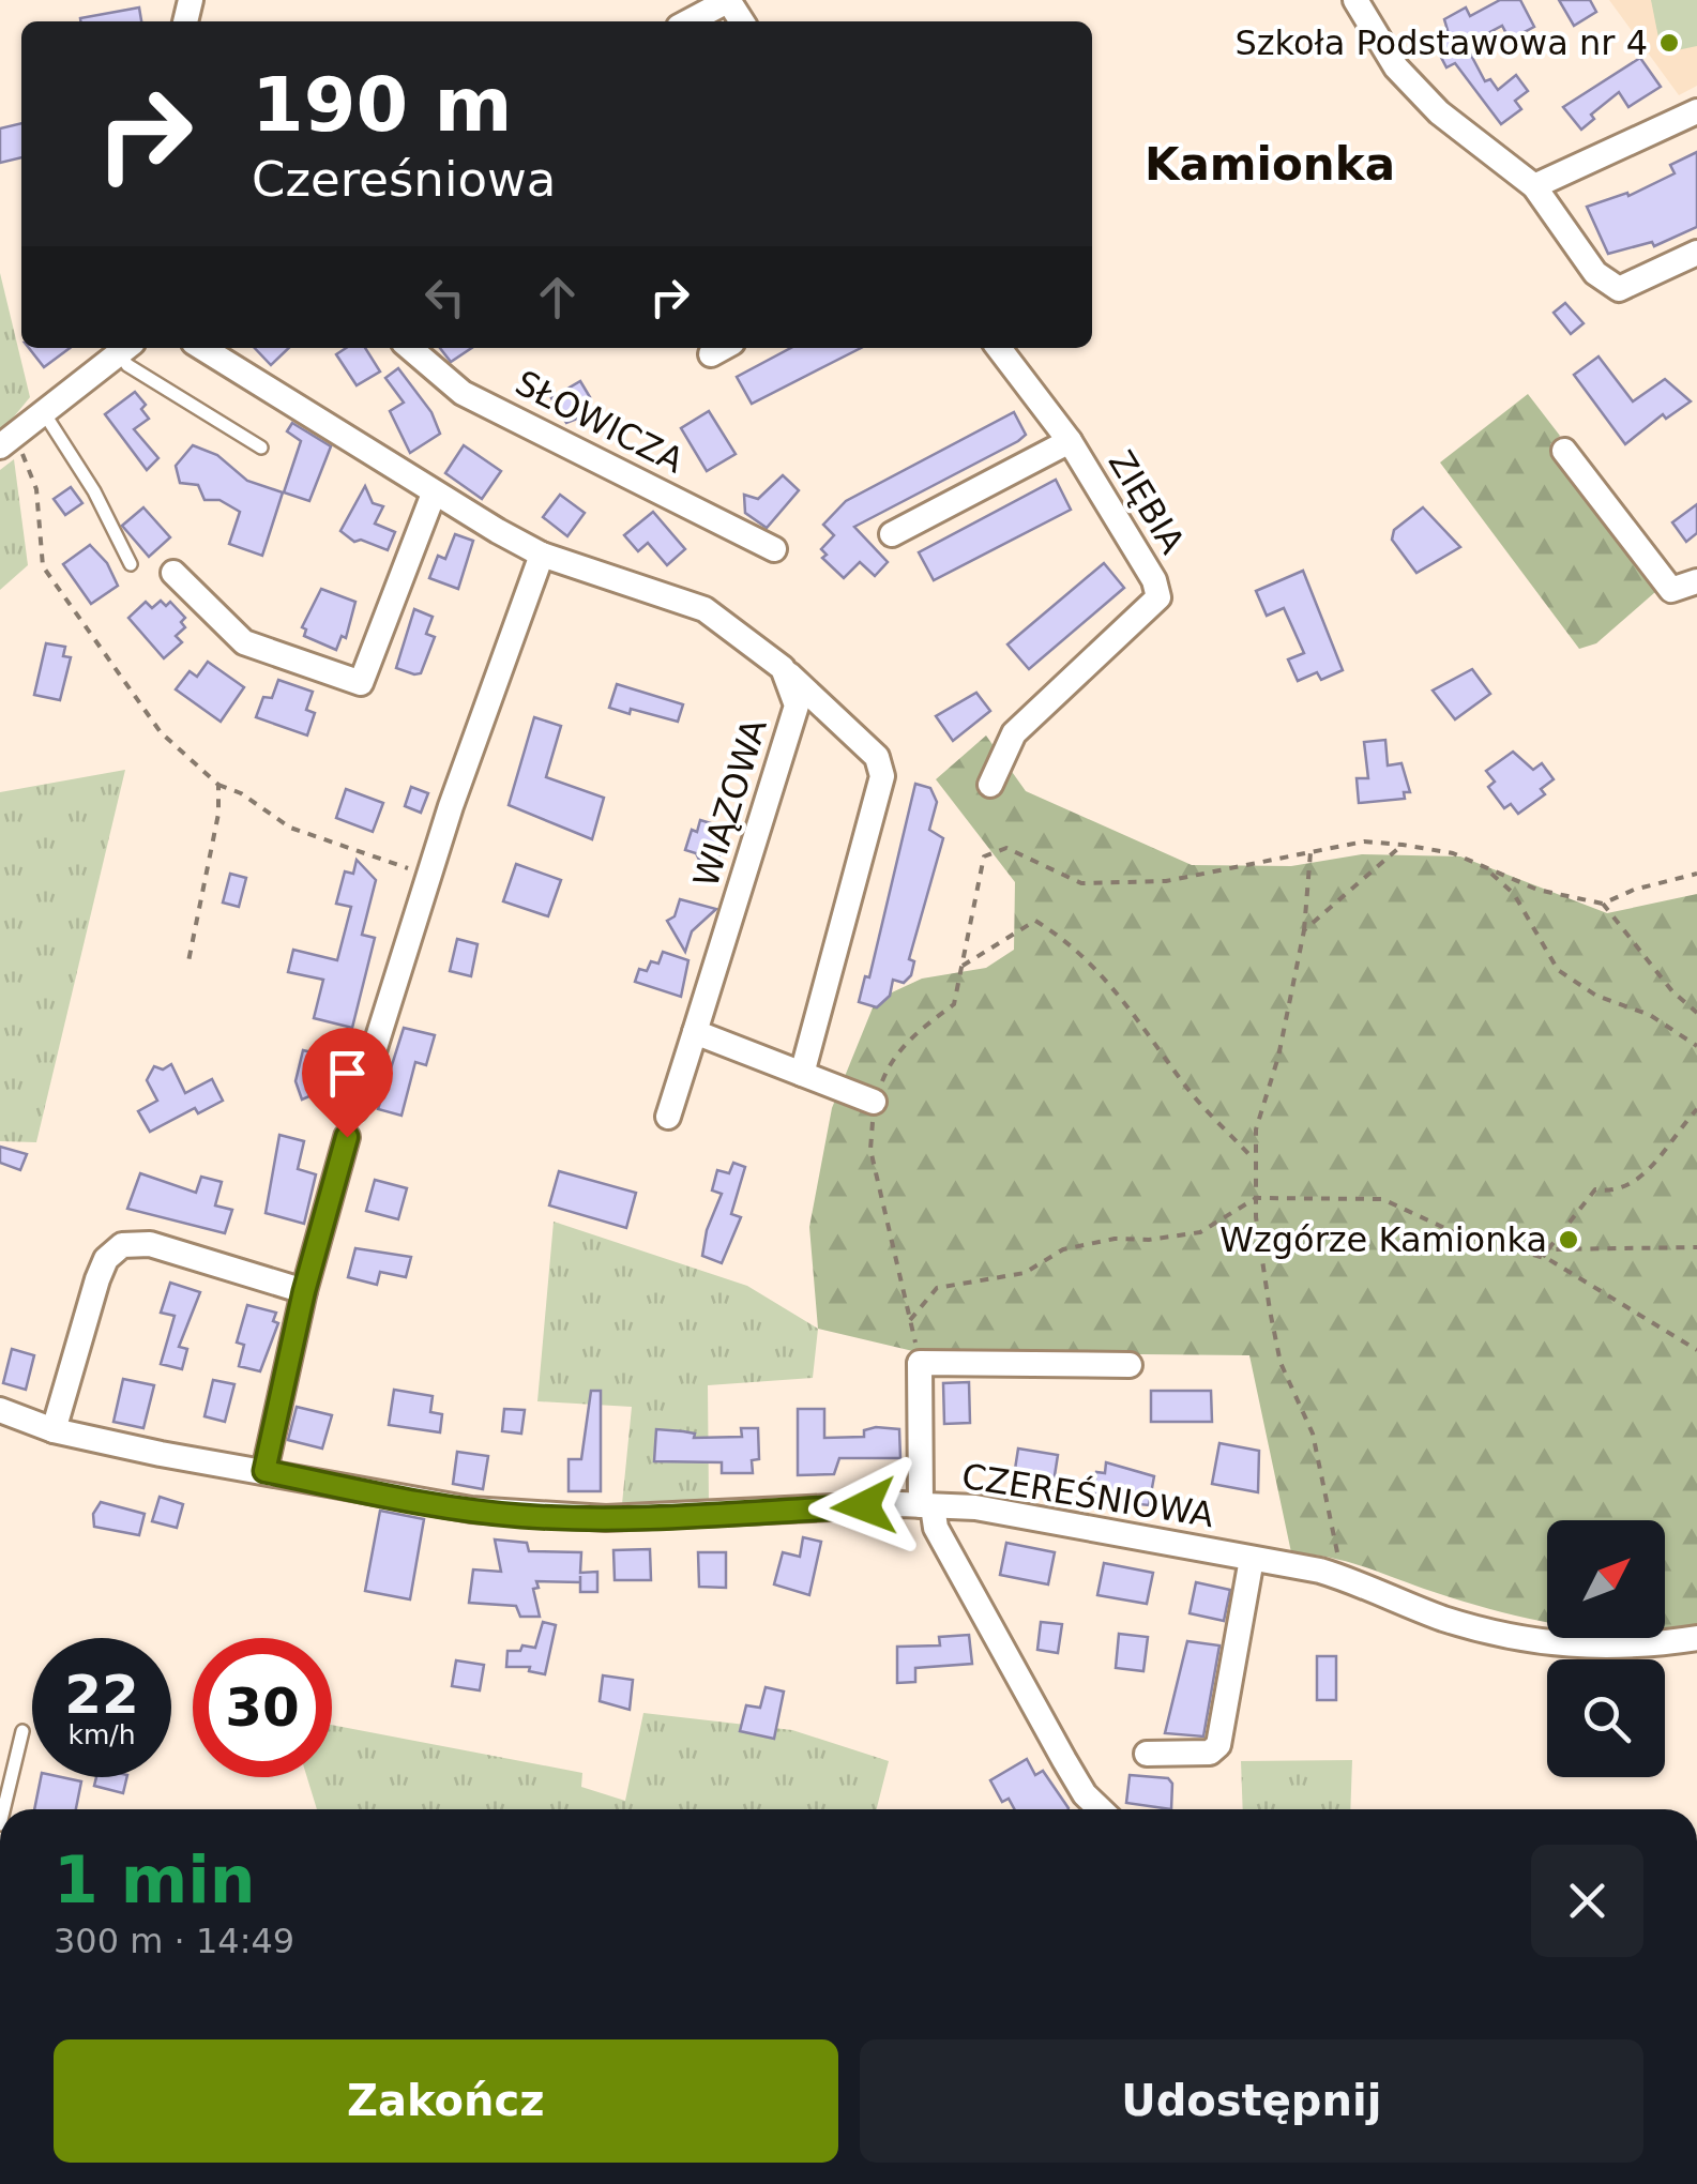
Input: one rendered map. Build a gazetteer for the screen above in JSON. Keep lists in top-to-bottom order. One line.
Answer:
{"streets":{"street":["SŁOWICZA","ZIĘBIA","WIĄZOWA","CZEREŚNIOWA"]},"districts":["Kamionka"],"places":["Szkoła Podstawowa nr 4","Wzgórze Kamionka"],"north":"top right","page":{"turn":["190 m","Czereśniowa"],"speed":"22 km/h","limit":"30","heading":["1 min","300 m · 14:49"],"buttons":["Zakończ","Udostępnij"]}}
